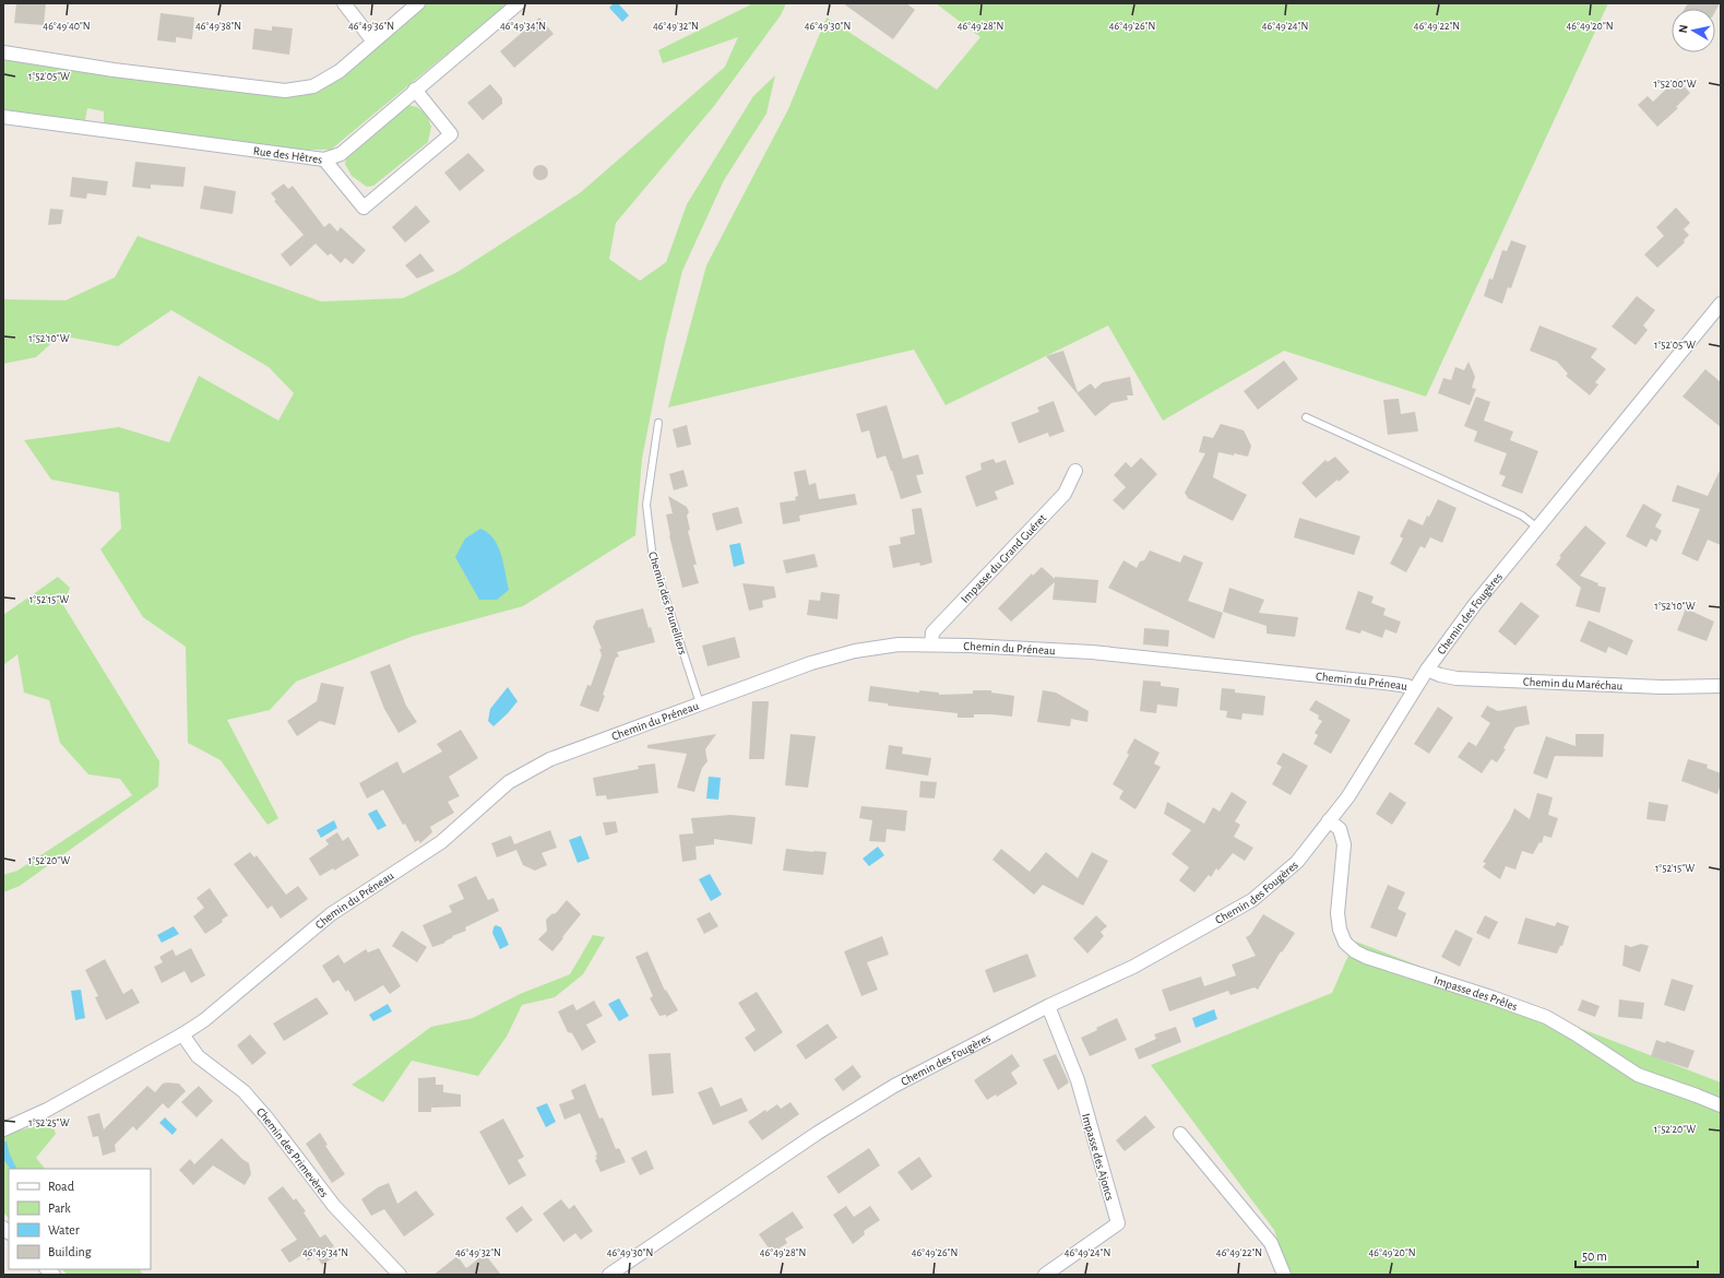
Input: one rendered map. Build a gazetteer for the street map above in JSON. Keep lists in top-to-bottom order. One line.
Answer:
{"streets":{"street":["Rue des Hêtres","Impasse du Grand Guéret","Chemin des Fougères","Chemin du Préneau","Chemin du Maréchau","Impasse des Prêles","Chemin des Primevères","Impasse des Ajoncs"],"lane":["Chemin des Prunelliers"]},"crossings":[["Impasse du Grand Guéret","Chemin du Préneau"],["Chemin des Prunelliers","Chemin du Préneau"],["Chemin des Fougères","Chemin du Préneau"],["Chemin des Fougères","Chemin du Maréchau"],["Chemin des Fougères","Impasse des Prêles"],["Chemin des Fougères","Impasse des Ajoncs"],["Chemin du Préneau","Chemin des Primevères"]],"legend":["Road","Park","Water","Building"],"scale_bar":"50 m","north":"left","coordinates":["46°49'40\"N","46°49'38\"N","46°49'36\"N","46°49'34\"N","46°49'32\"N","46°49'30\"N","46°49'28\"N","46°49'26\"N","46°49'24\"N","46°49'22\"N","46°49'20\"N","1°52'05\"W","1°52'00\"W","1°52'10\"W","1°52'15\"W","1°52'20\"W","1°52'25\"W"]}
